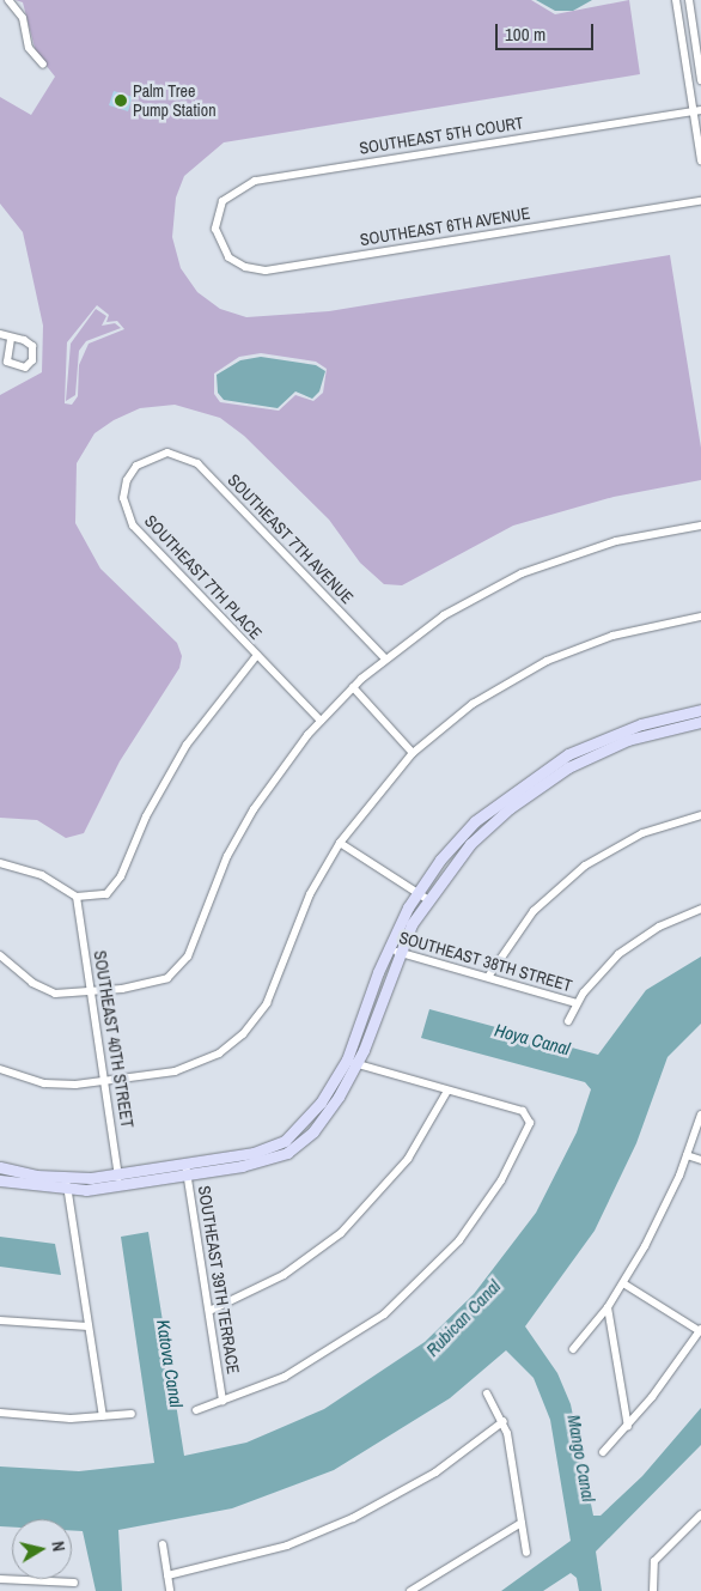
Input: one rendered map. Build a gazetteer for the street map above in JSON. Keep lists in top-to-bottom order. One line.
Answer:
{"streets":{"street":["SOUTHEAST 5TH COURT","SOUTHEAST 6TH AVENUE","SOUTHEAST 7TH AVENUE","SOUTHEAST 7TH PLACE","SOUTHEAST 38TH STREET","SOUTHEAST 40TH STREET","SOUTHEAST 39TH TERRACE"]},"crossings":[["SOUTHEAST 5TH COURT","SOUTHEAST 6TH AVENUE"],["SOUTHEAST 7TH AVENUE","SOUTHEAST 7TH PLACE"]],"water":["Hoya Canal","Rubican Canal","Katova Canal","Mango Canal"],"places":["Palm Tree Pump Station"],"scale_bar":"100 m","north":"right"}
